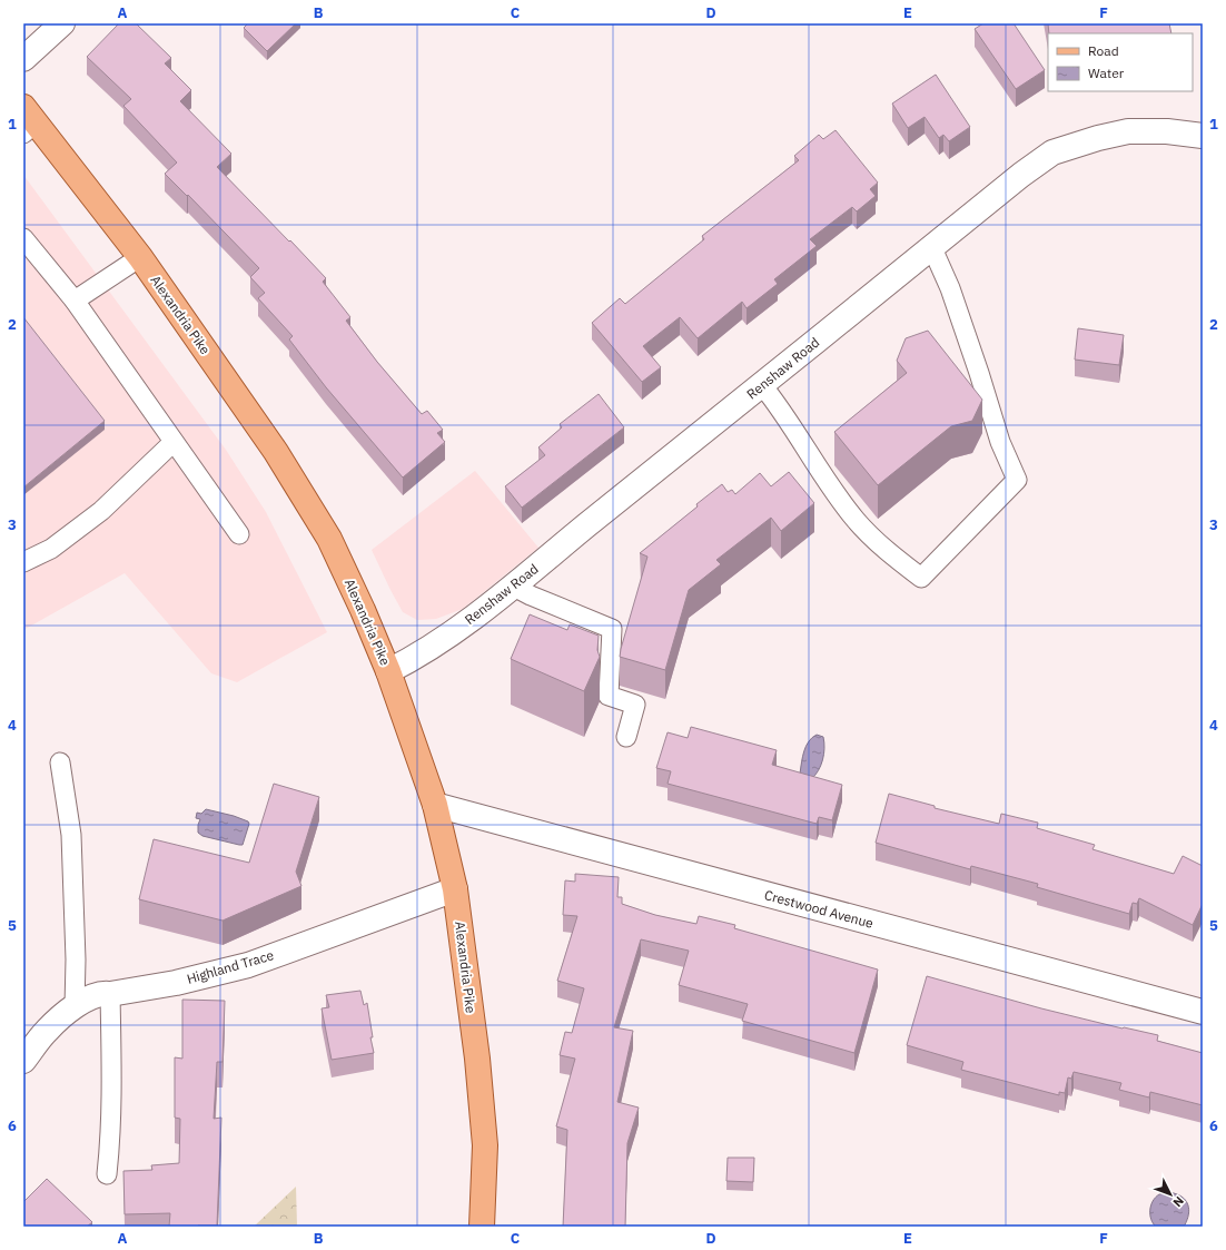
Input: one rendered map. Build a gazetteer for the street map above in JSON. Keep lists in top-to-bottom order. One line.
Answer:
{"streets":{"main road":["Alexandria Pike"],"street":["Renshaw Road","Crestwood Avenue","Highland Trace"]},"crossings":[["Alexandria Pike","Renshaw Road"],["Alexandria Pike","Crestwood Avenue"],["Alexandria Pike","Highland Trace"]],"legend":["Road","Water"],"north":"bottom right","grid":{"columns":["A","B","C","D","E","F"],"rows":["1","2","3","4","5","6"]}}
